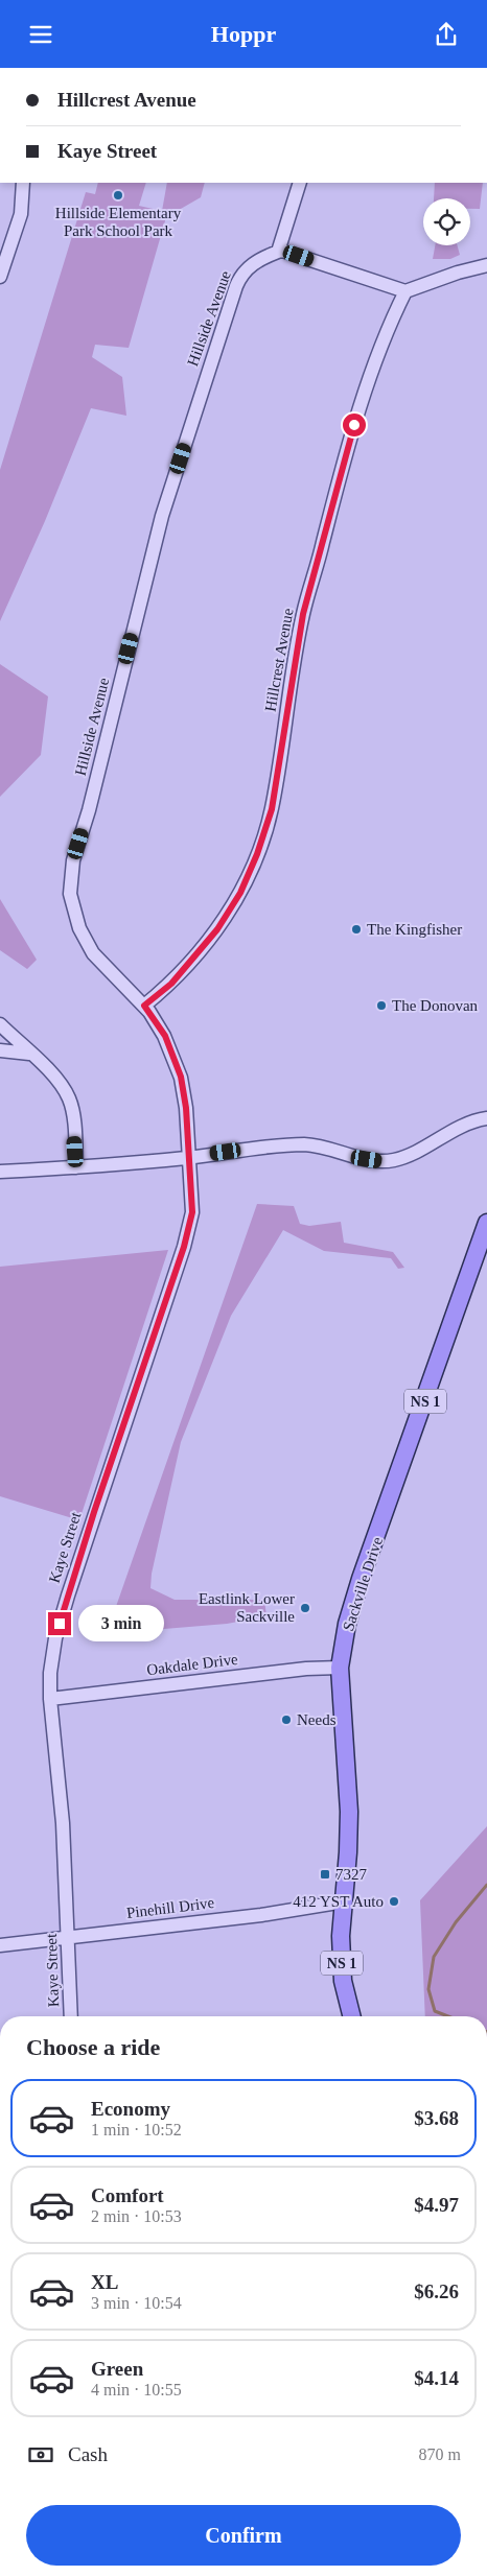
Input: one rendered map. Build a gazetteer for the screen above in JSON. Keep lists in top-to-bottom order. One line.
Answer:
{"streets":{"main road":["NS 1","Sackville Drive"],"street":["Hillside Avenue","Hillcrest Avenue","Kaye Street","Oakdale Drive","Pinehill Drive"]},"crossings":[["Hillside Avenue","Hillcrest Avenue"],["Hillside Avenue","Kaye Street"],["Kaye Street","Oakdale Drive"],["Kaye Street","Pinehill Drive"],["Sackville Drive","Oakdale Drive"],["Sackville Drive","Pinehill Drive"]],"places":{"other":["Hillside Elementary Park School Park","The Kingfisher","The Donovan","Eastlink Lower Sackville","Needs","412 YST Auto"],"transit":["7327"]},"page":{"header":"Hoppr","banner":["Hillcrest Avenue","Kaye Street"],"bubble":"3 min","heading":"Choose a ride","list":[{"name":"Economy","note":"1 min · 10:52","value":"$3.68"},{"name":"Comfort","note":"2 min · 10:53","value":"$4.97"},{"name":"XL","note":"3 min · 10:54","value":"$6.26"},{"name":"Green","note":"4 min · 10:55","value":"$4.14"}],"pay":["Cash","870 m"],"buttons":"Confirm"}}
